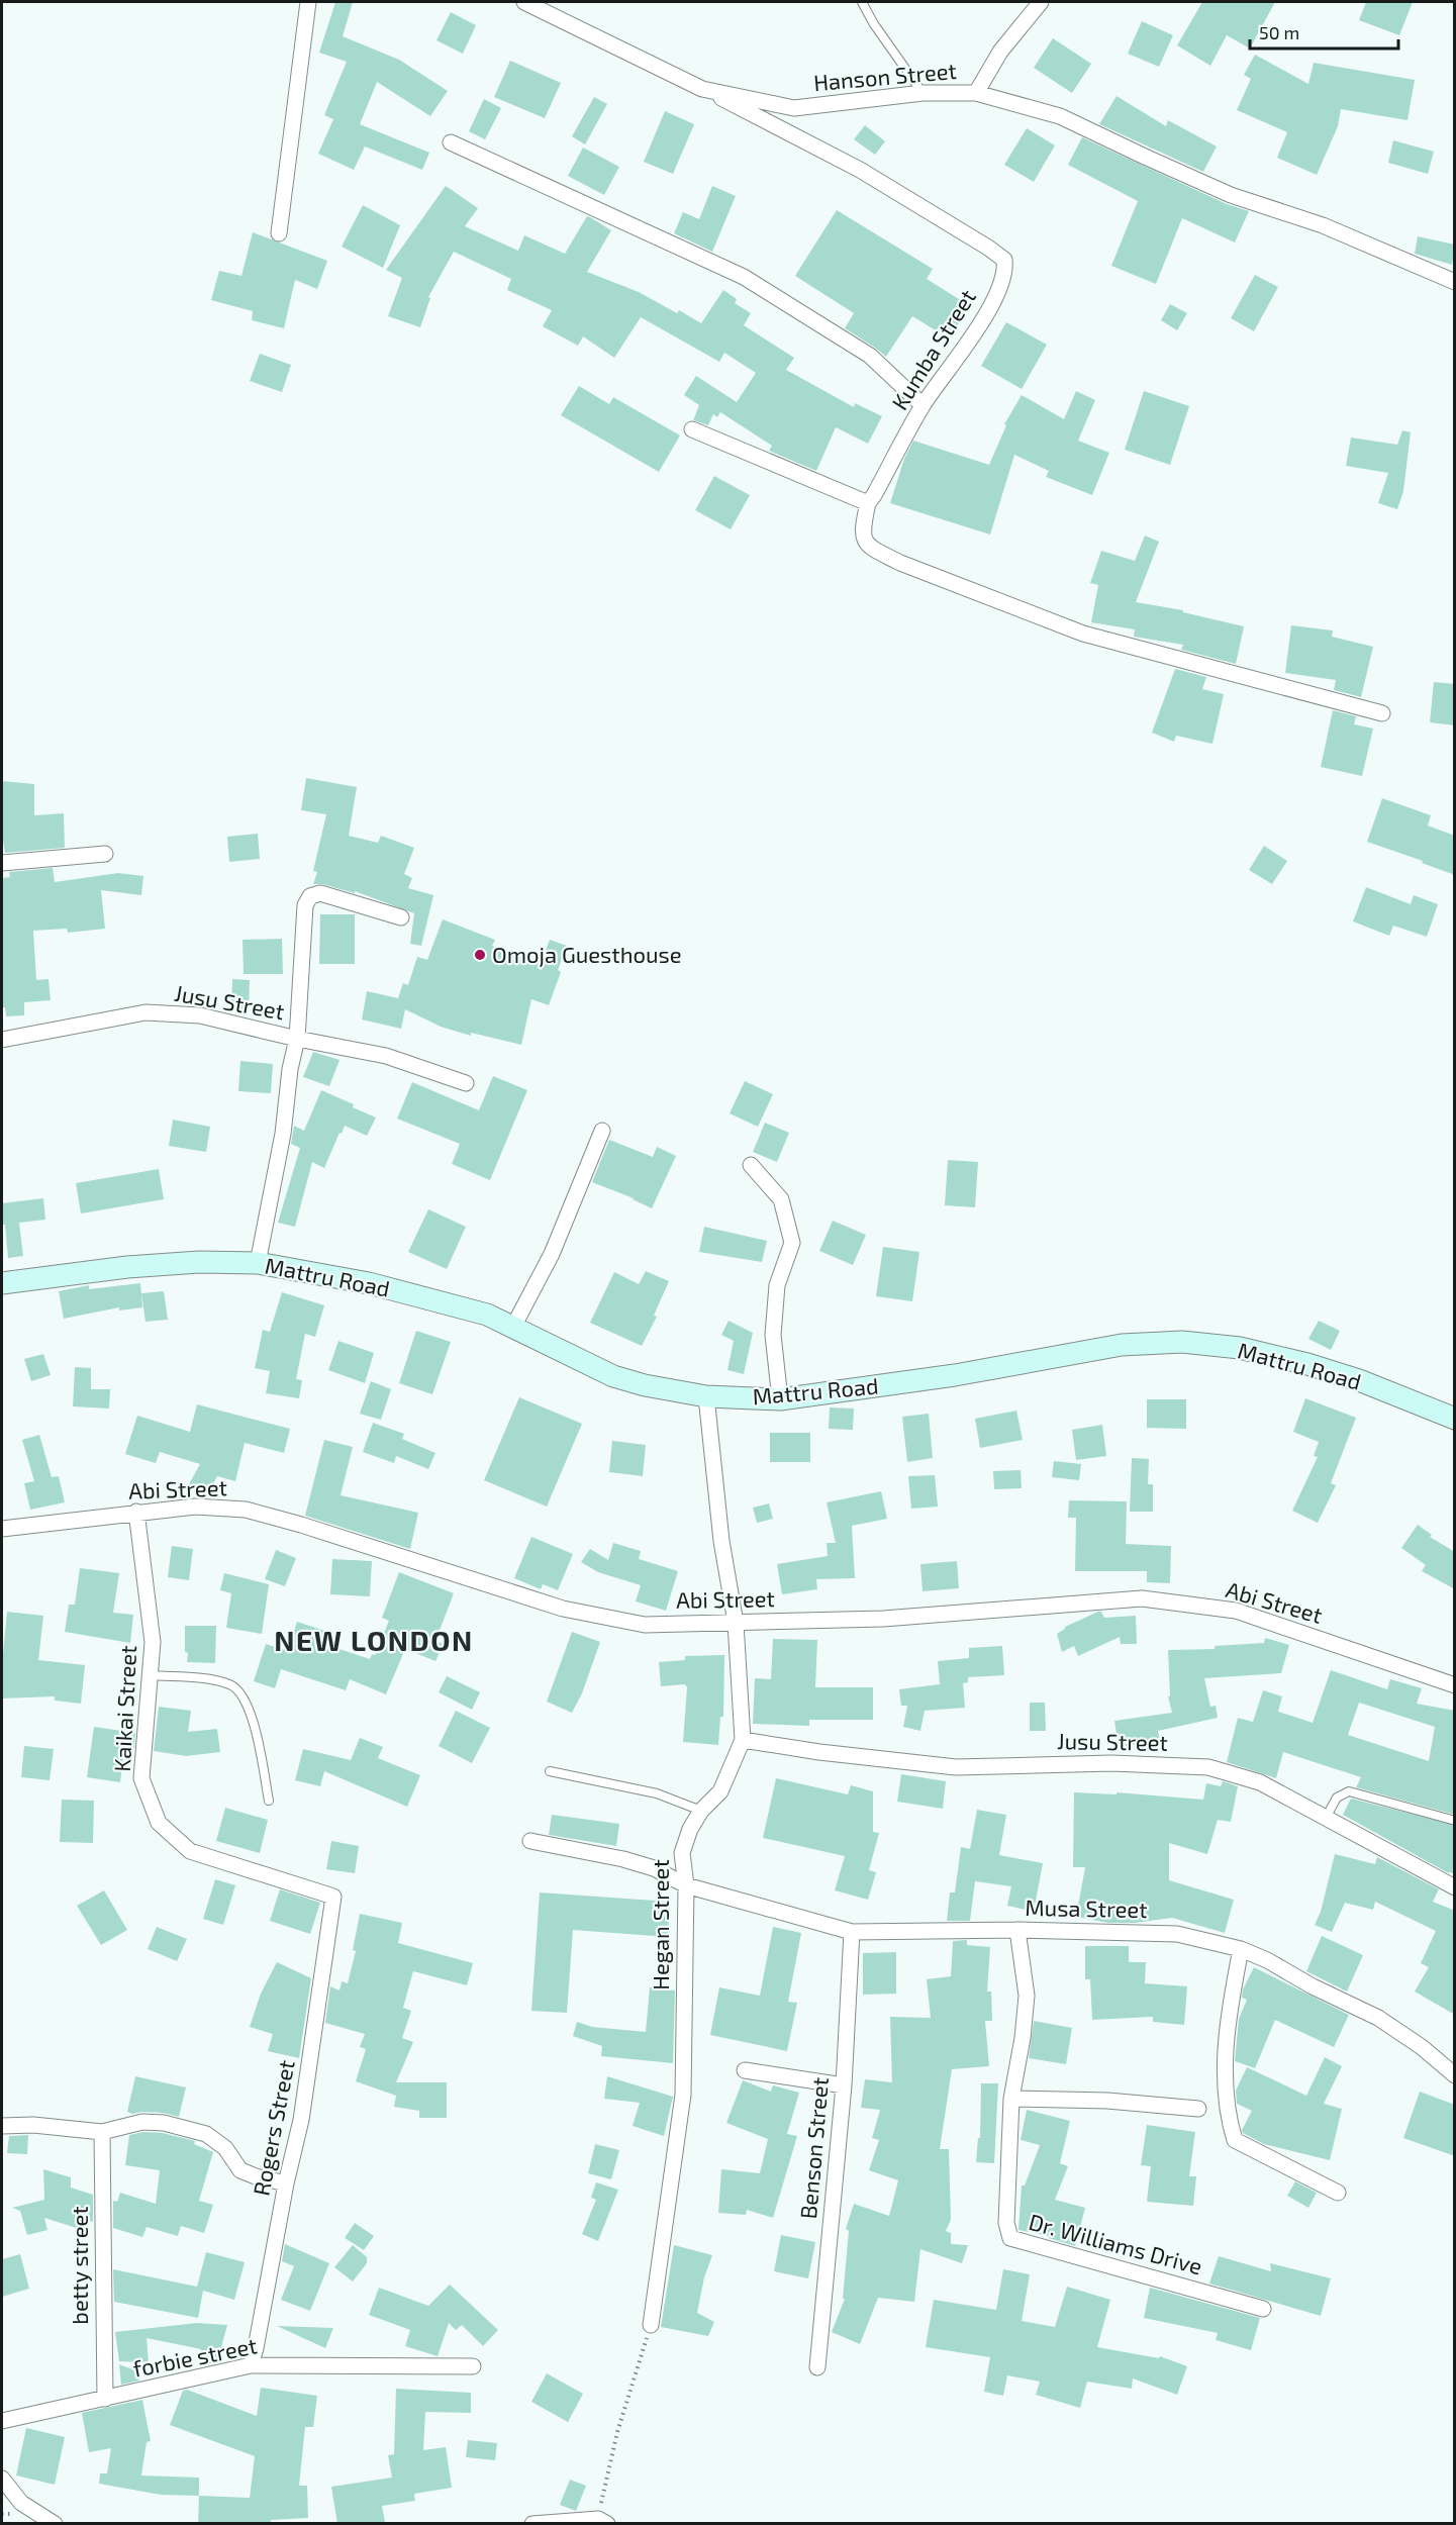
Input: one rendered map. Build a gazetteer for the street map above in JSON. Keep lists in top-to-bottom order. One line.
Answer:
{"streets":{"main road":["Mattru Road"],"street":["Hanson Street","Kumba Street","Jusu Street","Abi Street","Kaikai Street","Musa Street","Hegan Street","Rogers Street","Benson Street","Dr. Williams Drive","betty street","forbie street"]},"crossings":[["Hanson Street","Kumba Street"],["Jusu Street","Mattru Road"],["Jusu Street","Hegan Street"],["Mattru Road","Hegan Street"],["Abi Street","Kaikai Street"],["Abi Street","Hegan Street"],["Kaikai Street","Rogers Street"],["Musa Street","Hegan Street"],["Musa Street","Benson Street"],["Musa Street","Dr. Williams Drive"],["Rogers Street","forbie street"],["betty street","forbie street"]],"districts":["NEW LONDON"],"places":["Omoja Guesthouse"],"scale_bar":"50 m"}
